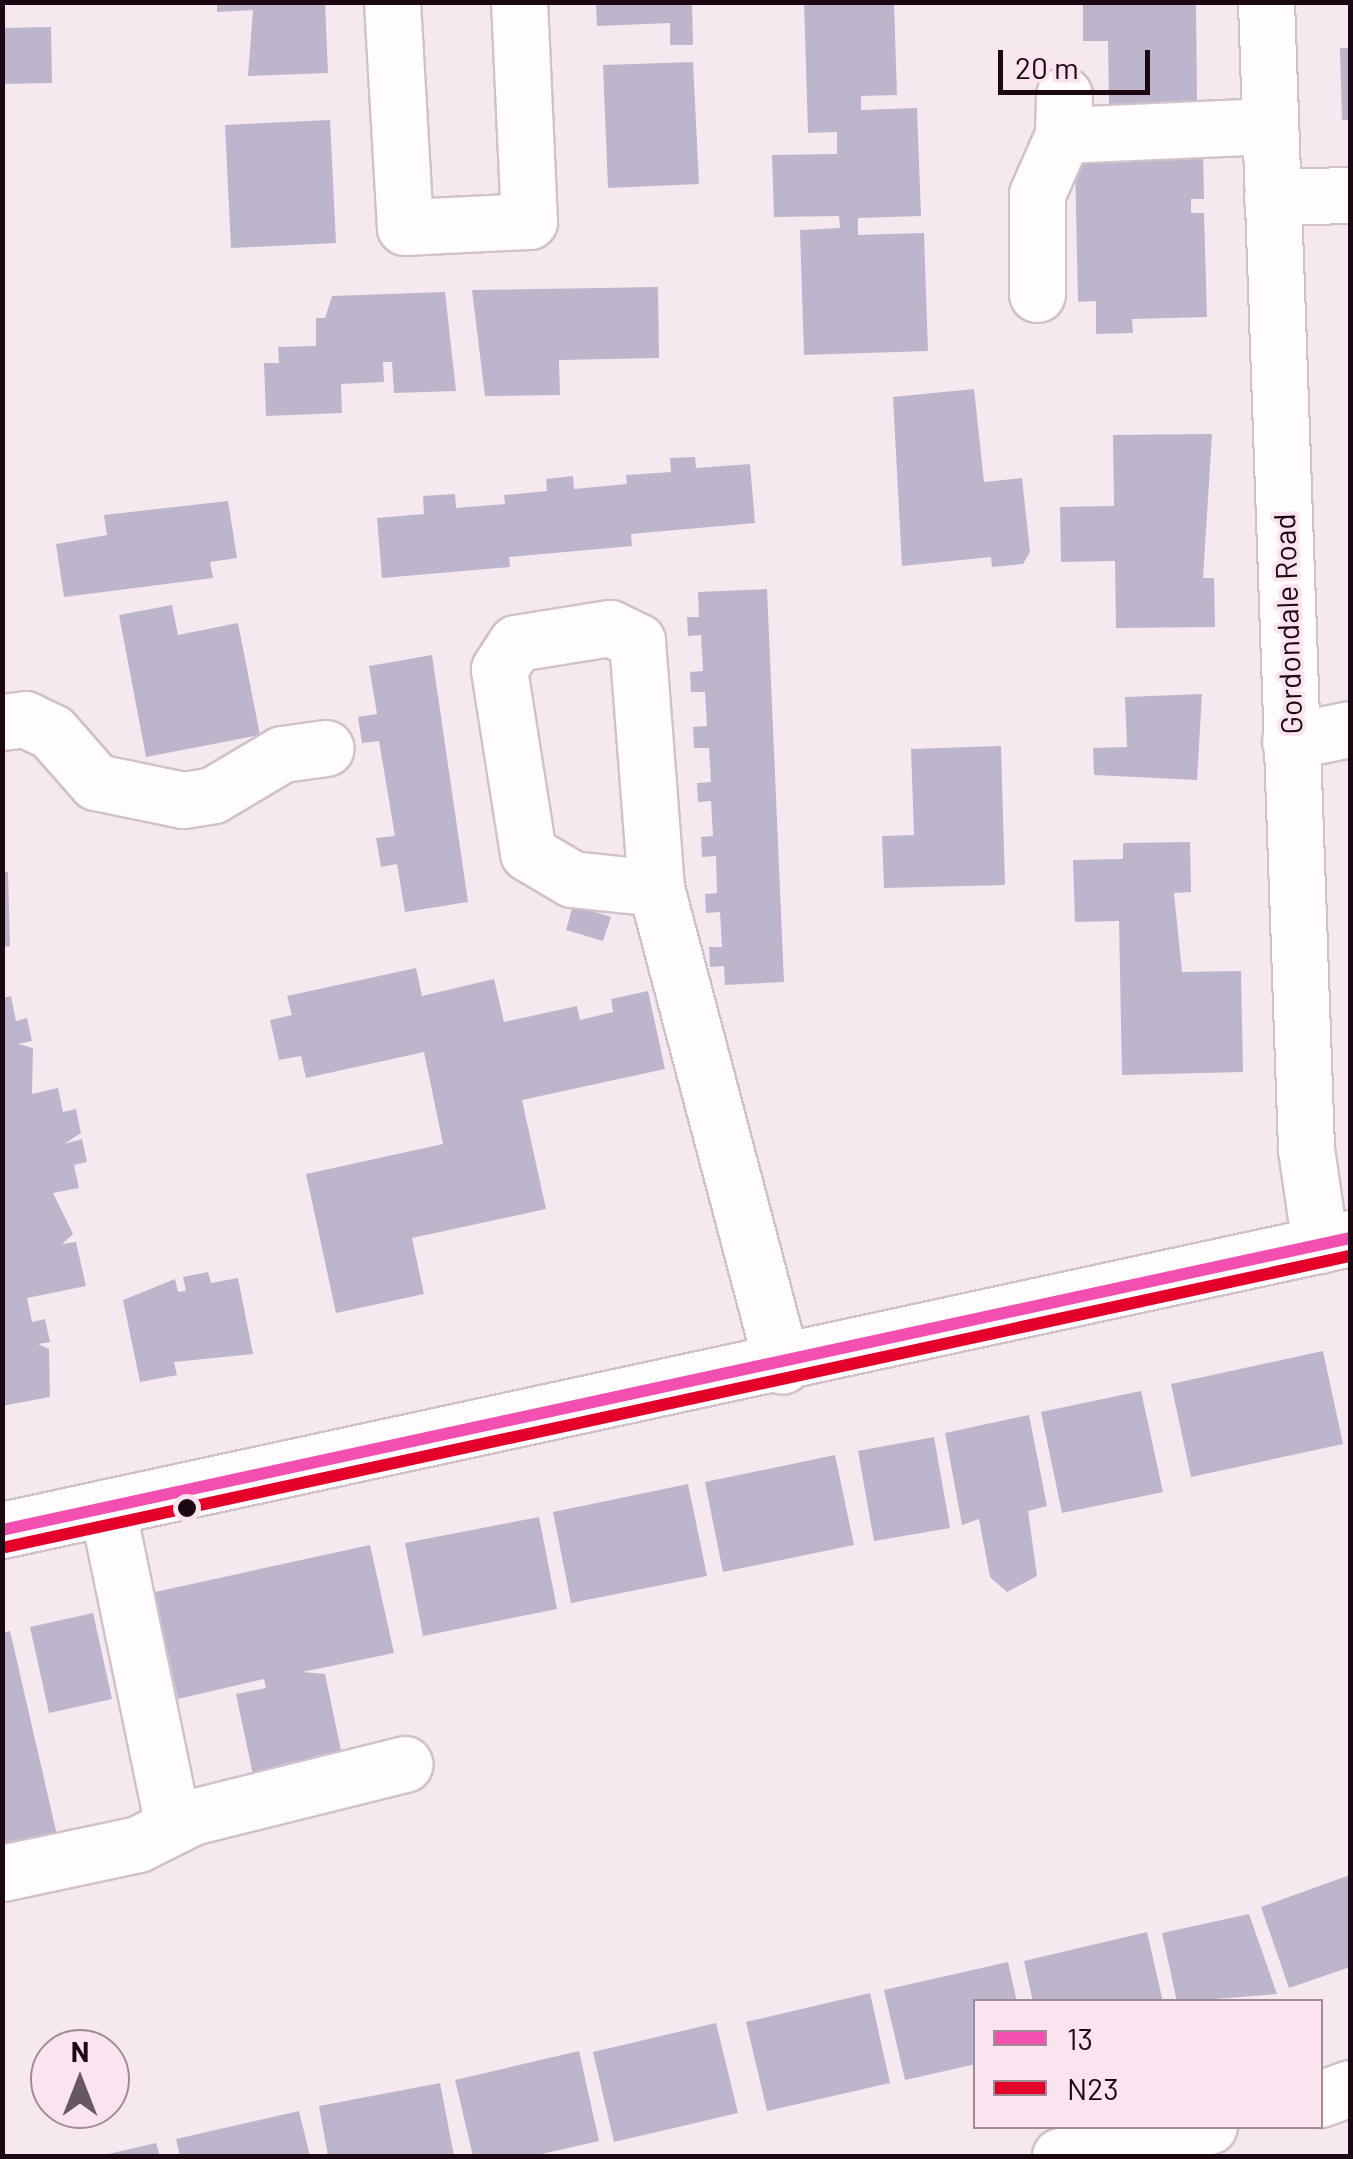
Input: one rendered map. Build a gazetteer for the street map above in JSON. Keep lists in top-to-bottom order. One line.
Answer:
{"streets":{"street":["Gordondale Road"]},"lines":["transit line 13","transit line N23"],"legend":["13","N23"],"scale_bar":"20 m","north":"top"}
